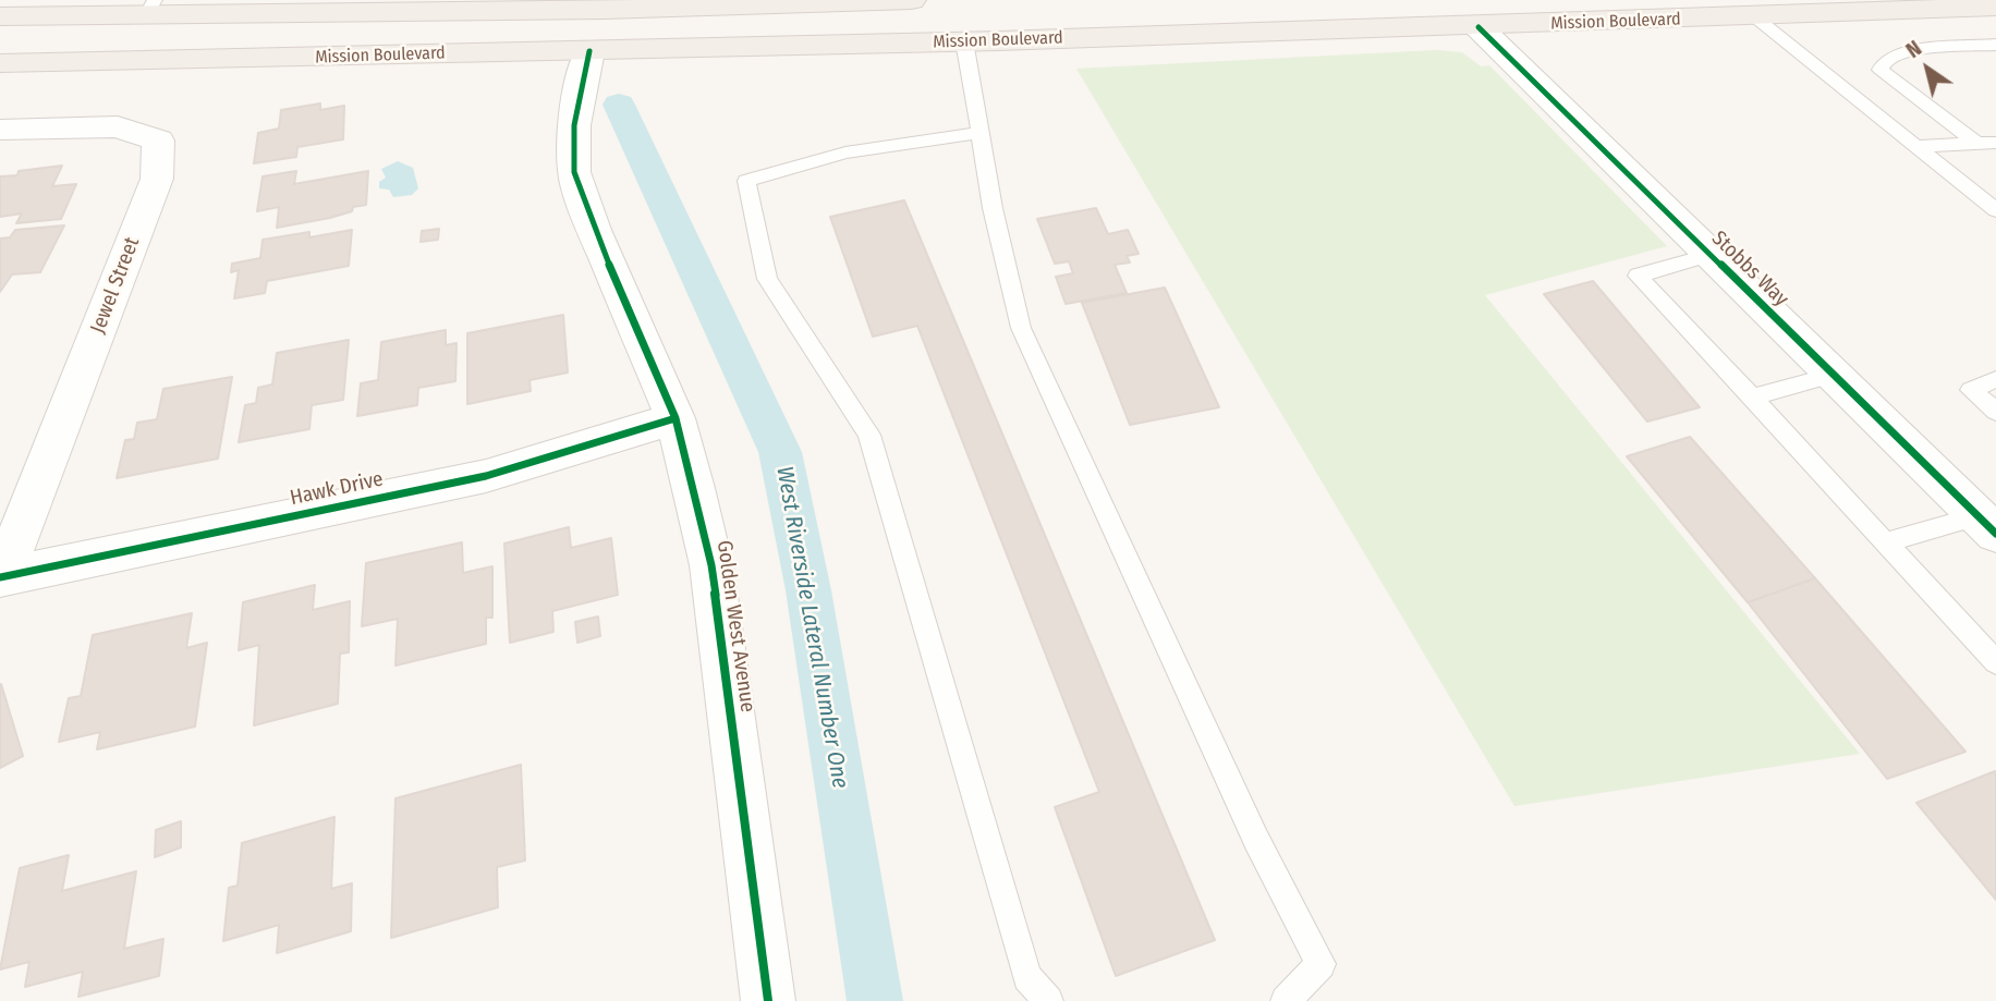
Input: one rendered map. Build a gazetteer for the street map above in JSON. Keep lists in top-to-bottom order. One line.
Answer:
{"streets":{"main road":["Mission Boulevard"],"street":["Stobbs Way","Jewel Street","Hawk Drive","Golden West Avenue"]},"crossings":[["Mission Boulevard","Stobbs Way"],["Mission Boulevard","Golden West Avenue"],["Jewel Street","Hawk Drive"],["Hawk Drive","Golden West Avenue"]],"water":["West Riverside Lateral Number One"],"north":"top left"}
